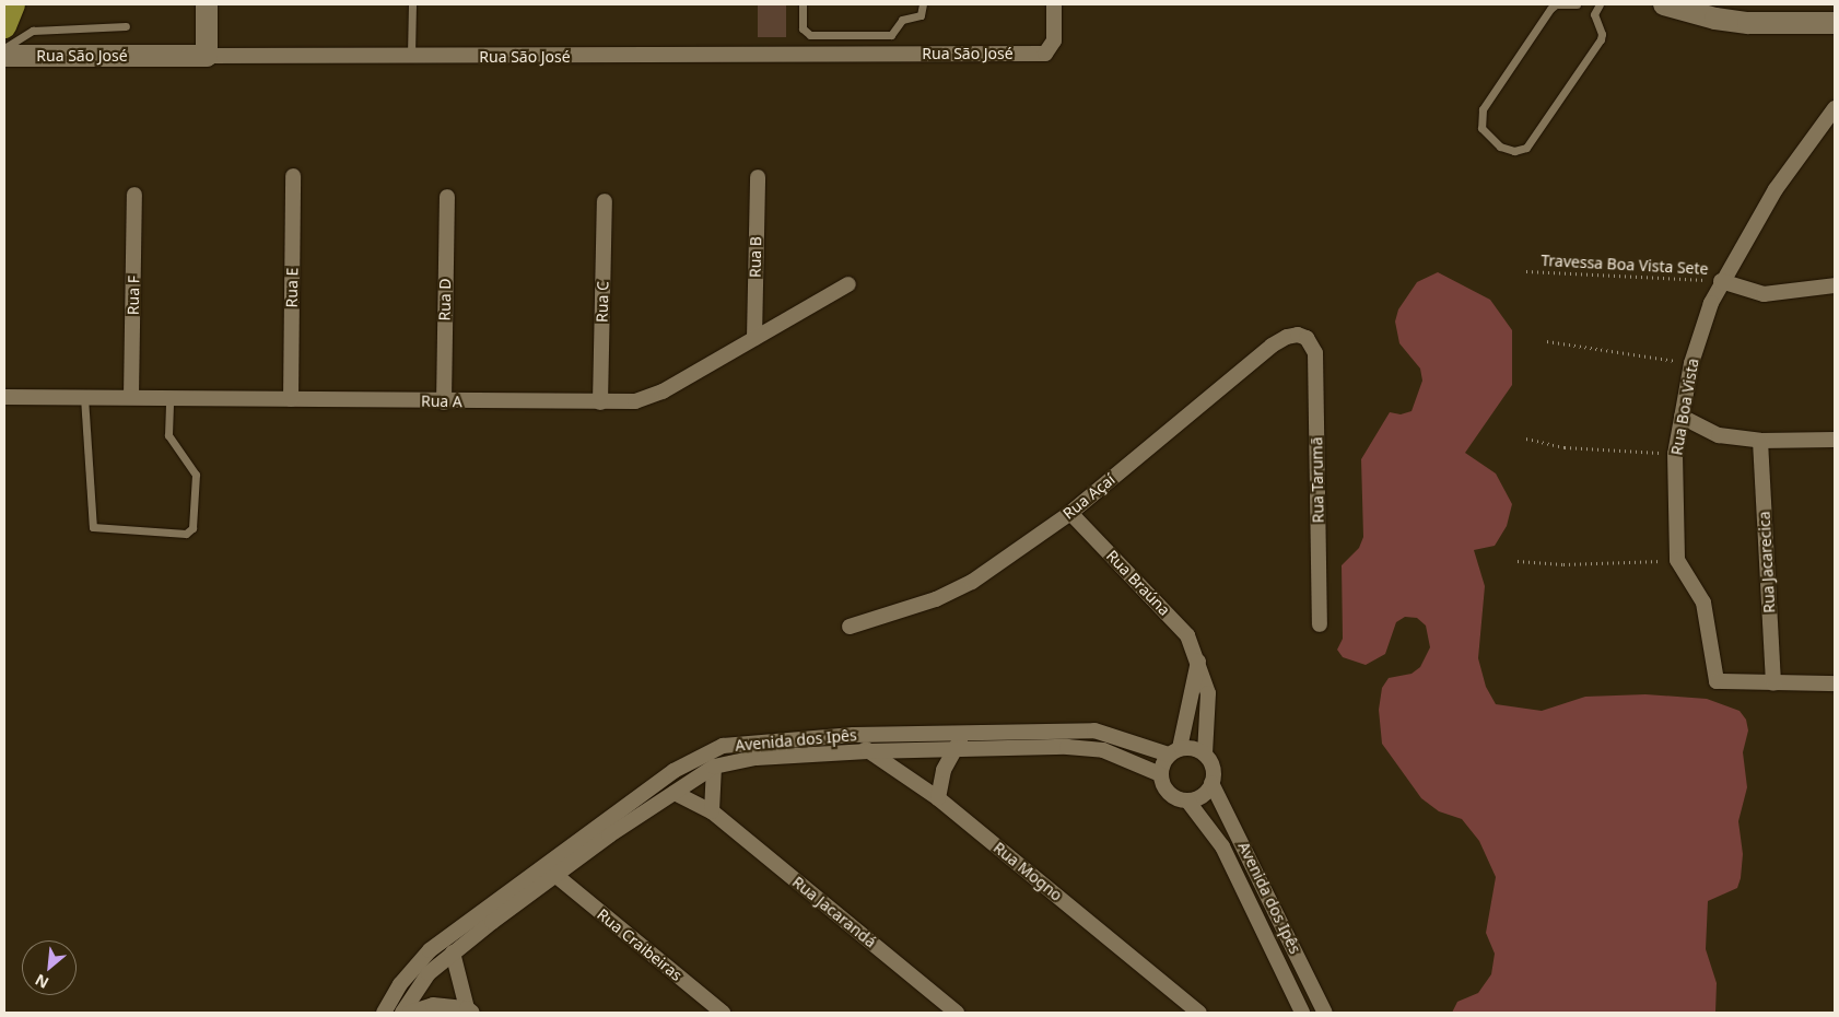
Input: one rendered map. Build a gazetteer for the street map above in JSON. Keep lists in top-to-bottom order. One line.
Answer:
{"streets":{"street":["Rua São José","Rua B","Rua E","Rua F","Rua D","Rua C","Rua A","Rua Boa Vista","Rua Tarumã","Rua Açaí","Rua Jacarecica","Rua Braúna","Avenida dos Ipês","Rua Mogno","Rua Jacarandá","Rua Craibeiras"],"path":["Travessa Boa Vista Sete"]},"crossings":[["Rua B","Rua A"],["Travessa Boa Vista Sete","Rua Boa Vista"],["Rua E","Rua A"],["Rua F","Rua A"],["Rua D","Rua A"],["Rua C","Rua A"],["Rua Tarumã","Rua Açaí"],["Rua Açaí","Rua Braúna"],["Rua Braúna","Avenida dos Ipês"],["Avenida dos Ipês","Rua Mogno"],["Avenida dos Ipês","Rua Jacarandá"],["Avenida dos Ipês","Rua Craibeiras"]],"north":"bottom left"}
